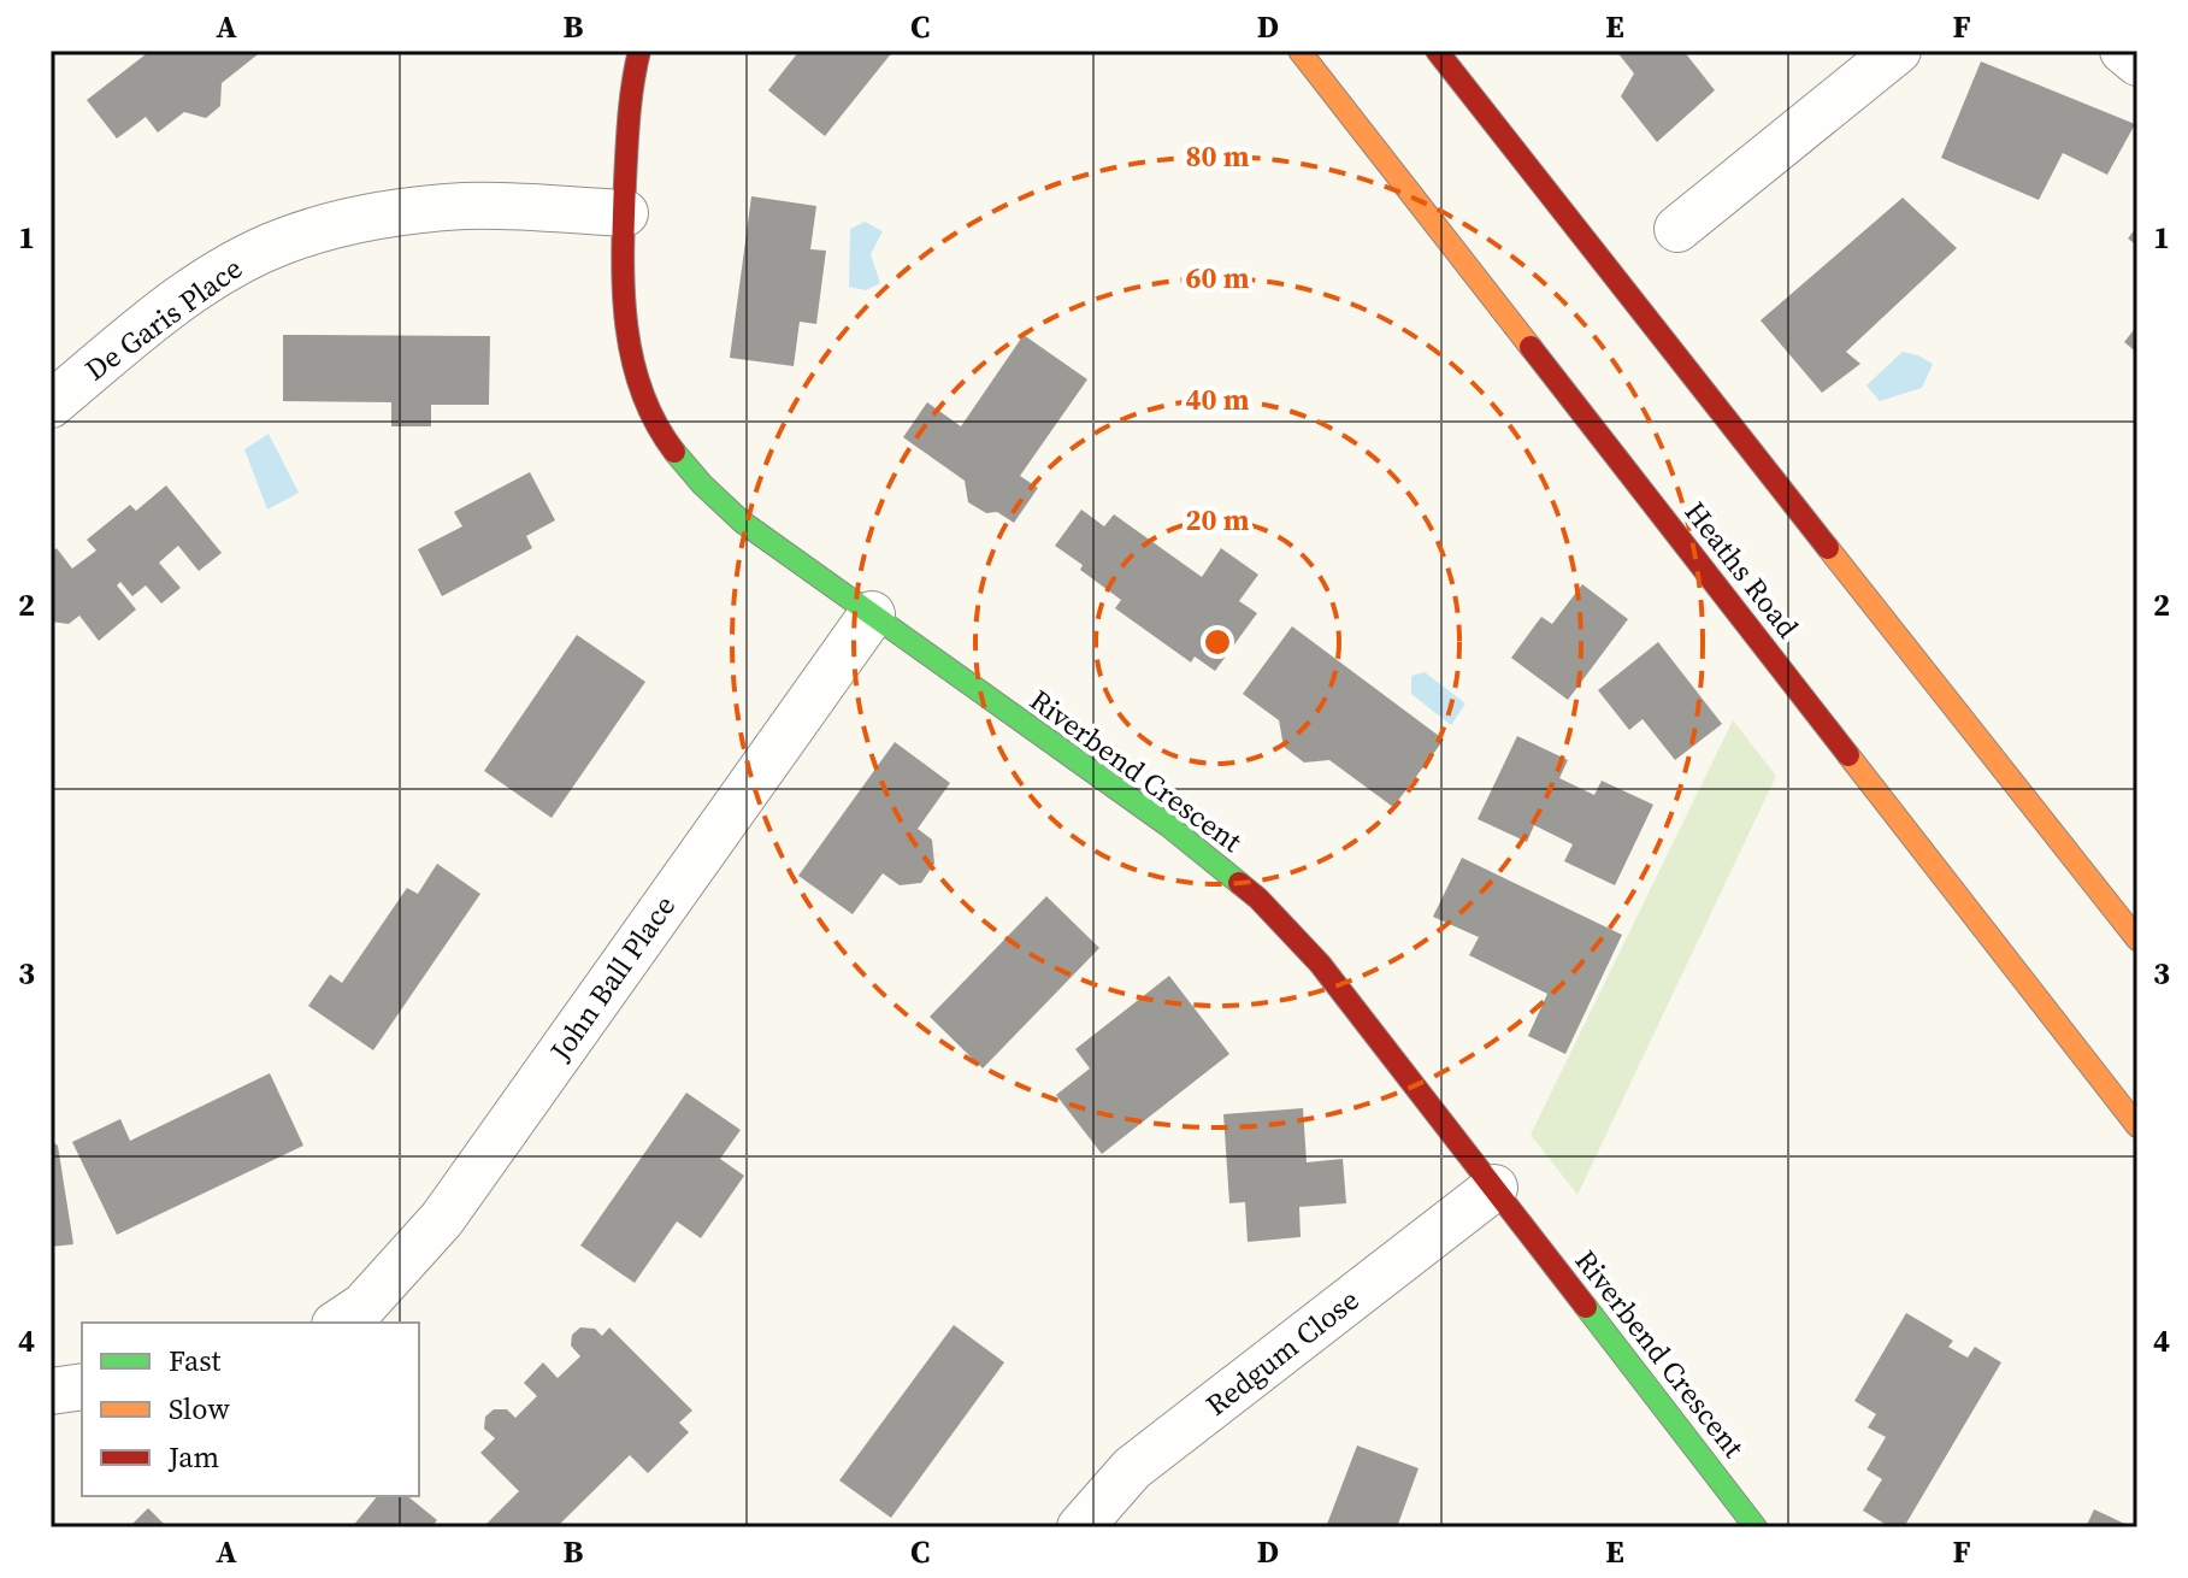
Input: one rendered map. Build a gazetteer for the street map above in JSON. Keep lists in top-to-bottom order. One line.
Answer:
{"streets":{"main road":["Heaths Road","Riverbend Crescent"],"street":["De Garis Place","John Ball Place","Redgum Close"]},"crossings":[["De Garis Place","Riverbend Crescent"],["Riverbend Crescent","John Ball Place"],["Riverbend Crescent","Redgum Close"]],"legend":["Fast","Slow","Jam"],"grid":{"columns":["A","B","C","D","E","F"],"rows":["1","2","3","4"]},"rings":["80 m","60 m","40 m","20 m"]}
